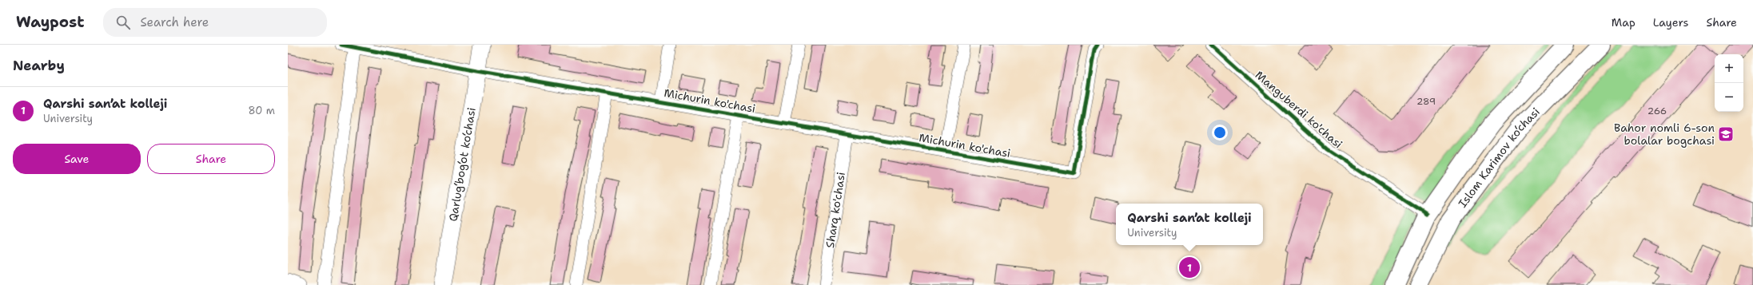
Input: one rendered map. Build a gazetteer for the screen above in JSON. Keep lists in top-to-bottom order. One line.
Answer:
{"streets":{"main road":["Islom Karimov ko‘chasi","Qarlug‘bog‘ot ko‘chasi"],"street":["Michurin ko'chasi","Manguberdi ko'chasi","Sharq ko'chasi"]},"crossings":[["Michurin ko'chasi","Qarlug‘bog‘ot ko‘chasi"],["Michurin ko'chasi","Sharq ko'chasi"],["Manguberdi ko'chasi","Islom Karimov ko‘chasi"]],"places":{"school or university":["Bahor nomli 6-son bolalar bogchasi"]},"house_numbers":["289","266"],"page":{"header":"Waypost","search":"Search here","nav":["Map","Layers","Share"],"heading":"Nearby","map_buttons":["+","−"],"list":[{"mark":"1","name":"Qarshi san’at kolleji","note":"University","value":"80 m"}],"buttons":["Save","Share"],"popup":["Qarshi san’at kolleji","University"],"pins":"1"}}
